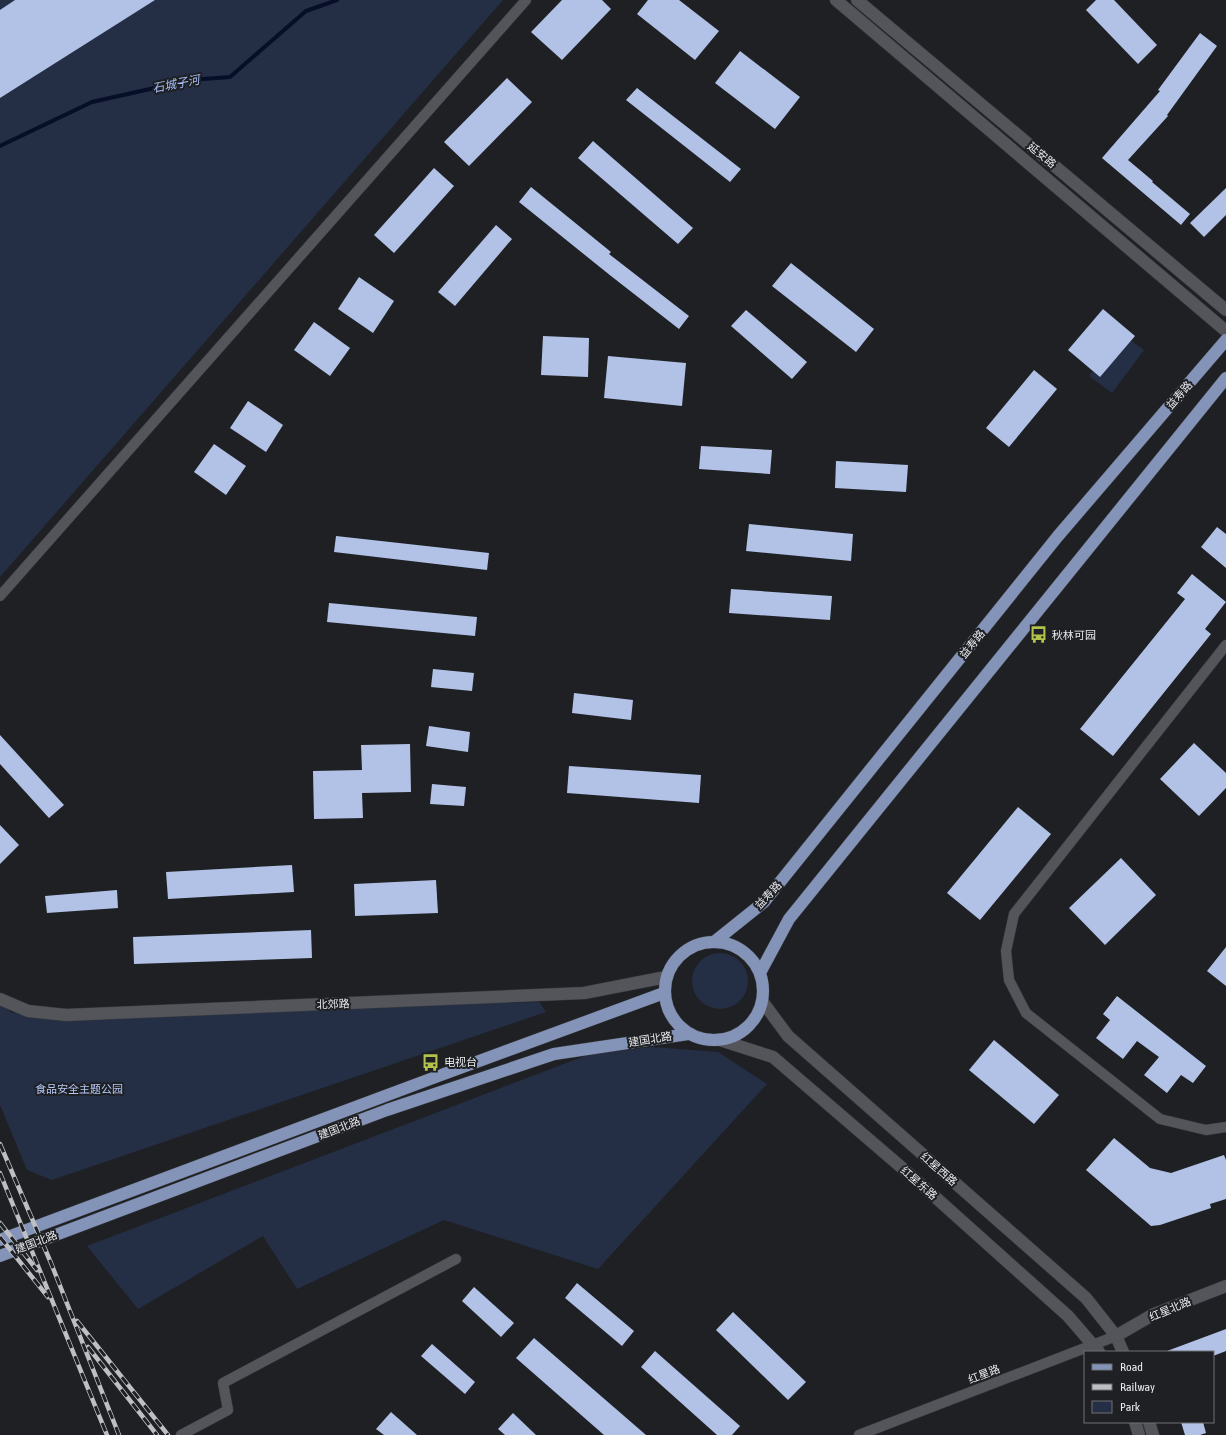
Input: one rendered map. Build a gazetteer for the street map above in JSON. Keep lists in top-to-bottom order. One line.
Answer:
{"streets":{"main road":["延安路","益寿路","北郊路","建国北路","红星西路","红星东路","红星北路"],"street":["红星路"]},"crossings":[["益寿路","北郊路"],["益寿路","建国北路"],["益寿路","红星西路"],["益寿路","红星东路"],["北郊路","建国北路"],["北郊路","红星西路"],["北郊路","红星东路"],["建国北路","红星西路"],["建国北路","红星东路"],["红星西路","红星东路"],["红星西路","红星北路"],["红星西路","红星路"],["红星东路","红星路"],["红星北路","红星路"]],"water":["石城子河"],"parks":["食品安全主题公园"],"places":{"bus stop":["秋林可园","电视台"]},"legend":["Road","Railway","Park"]}
